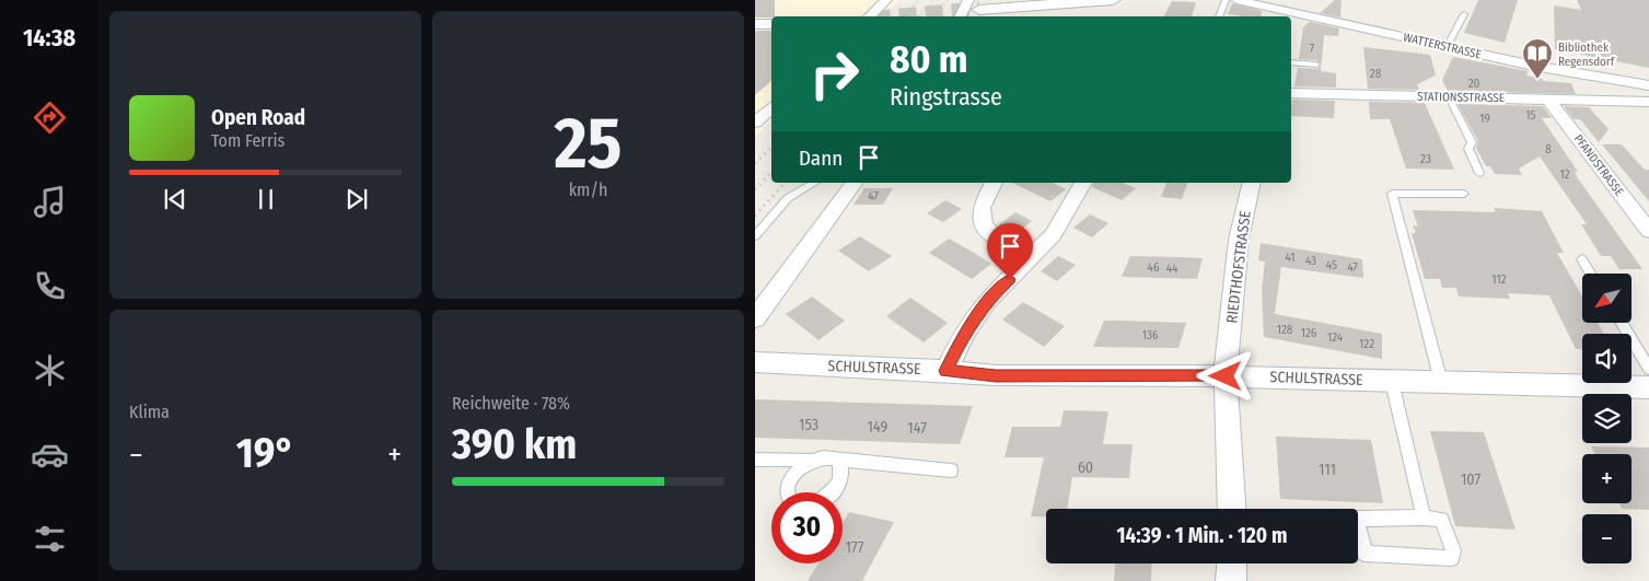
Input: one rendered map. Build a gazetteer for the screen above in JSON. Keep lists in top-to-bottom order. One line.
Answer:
{"streets":{"street":["WATTERSTRASSE","STATIONSSTRASSE","PFANDSTRASSE","RIEDTHOFSTRASSE","SCHULSTRASSE"]},"crossings":[["STATIONSSTRASSE","PFANDSTRASSE"],["RIEDTHOFSTRASSE","SCHULSTRASSE"]],"places":{"library":["Bibliothek Regensdorf"]},"house_numbers":["7","28","20","15","19","8","23","12","47","41","43","45","46","47","44","112","128","126","136","124","122","153","149","147","60","111","107","177"],"north":"bottom left","page":{"tabs":"14:38","tile":[["25","km/h"],"Klima",["Reichweite · 78%","390 km"]],"turn":["80 m","Ringstrasse"],"song":["Open Road","Tom Ferris"],"then":"Dann","map_buttons":["+","−"],"heat":["−","19°","+"],"limit":"30","trip":"14:39 · 1 Min. · 120 m"}}
